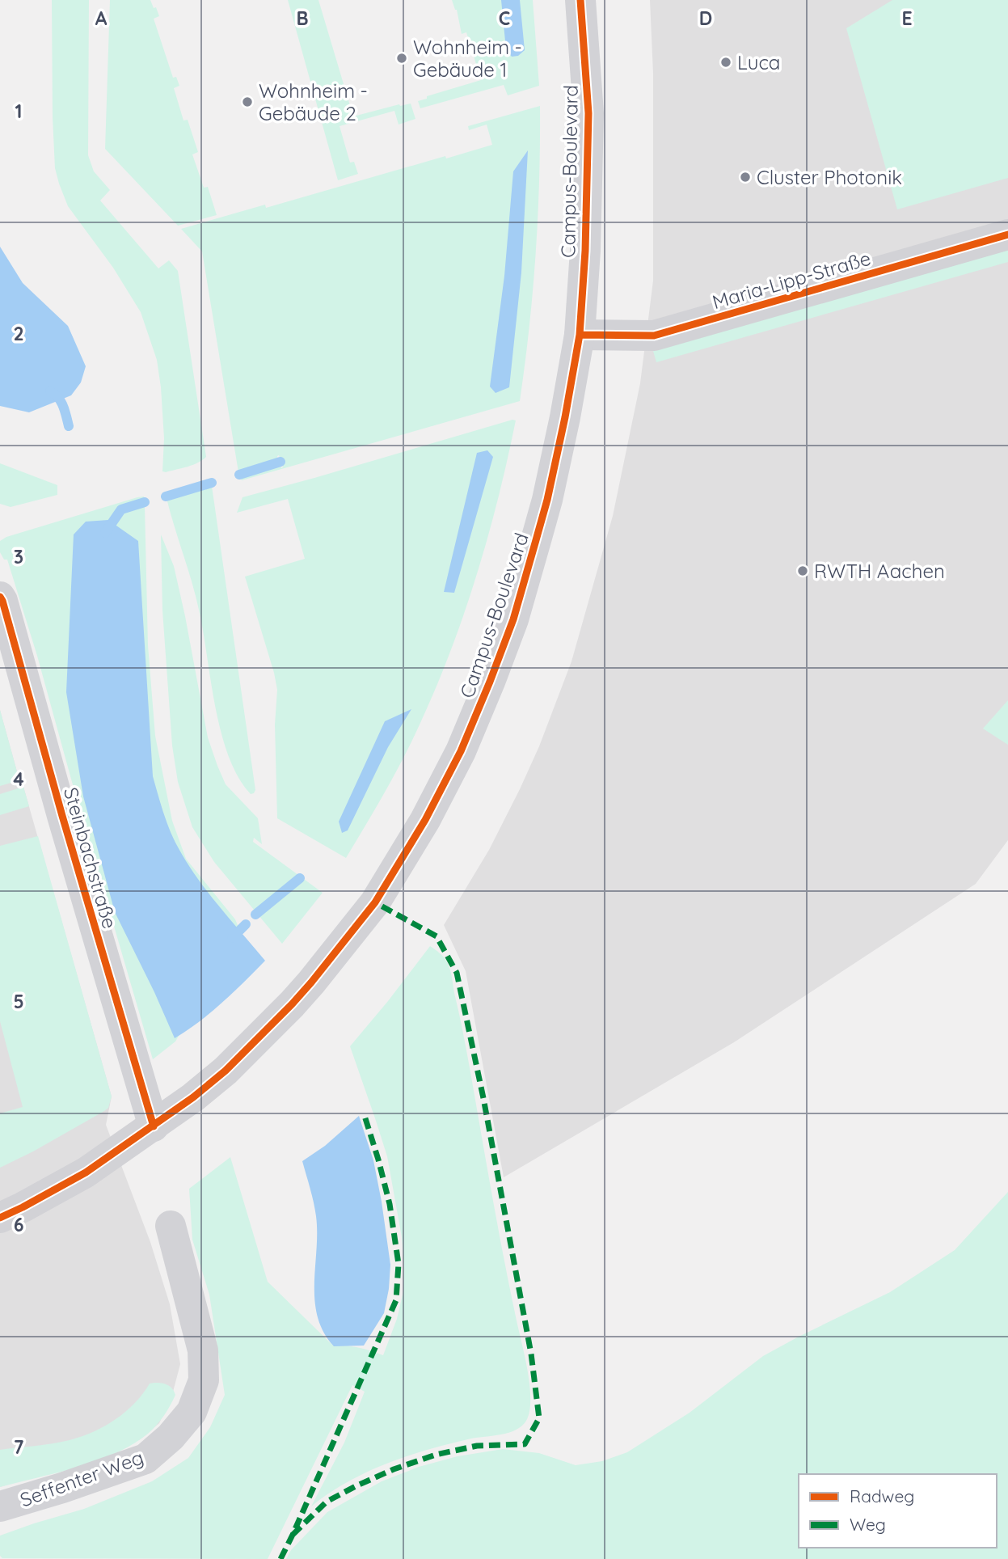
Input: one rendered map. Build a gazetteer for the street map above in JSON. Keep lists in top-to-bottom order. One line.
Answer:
{"streets":{"street":["Campus-Boulevard","Maria-Lipp-Straße","Steinbachstraße","Seffenter Weg"]},"crossings":[["Campus-Boulevard","Maria-Lipp-Straße"],["Campus-Boulevard","Steinbachstraße"]],"places":["Wohnheim - Gebäude 1","Luca","Wohnheim - Gebäude 2","Cluster Photonik","RWTH Aachen"],"legend":["Radweg","Weg"],"grid":{"columns":["A","B","C","D","E"],"rows":["1","2","3","4","5","6","7"]}}
